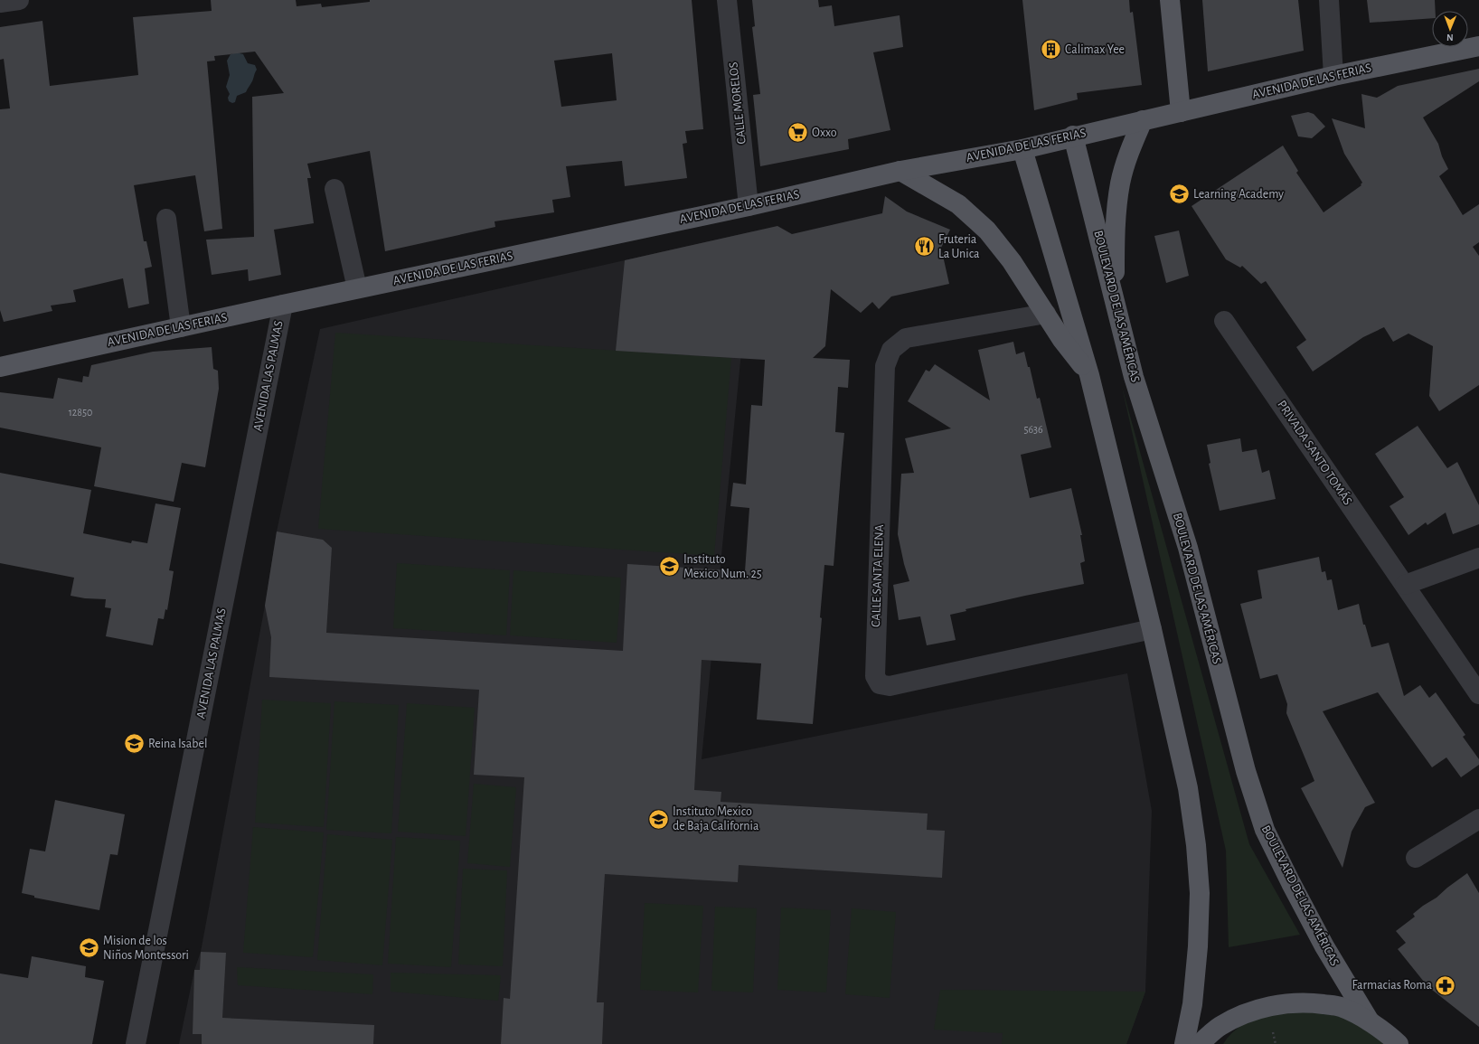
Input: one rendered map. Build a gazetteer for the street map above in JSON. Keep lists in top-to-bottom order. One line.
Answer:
{"streets":{"main road":["AVENIDA DE LAS FERIAS","BOULEVARD DE LAS AMÉRICAS"],"street":["CALLE MORELOS","AVENIDA LAS PALMAS","PRIVADA SANTO TOMÁS","CALLE SANTA ELENA"]},"crossings":[["AVENIDA DE LAS FERIAS","CALLE MORELOS"],["AVENIDA DE LAS FERIAS","BOULEVARD DE LAS AMÉRICAS"],["AVENIDA DE LAS FERIAS","AVENIDA LAS PALMAS"]],"places":{"building":["Calimax Yee"],"supermarket":["Oxxo"],"school or university":["Learning Academy","Instituto Mexico Num. 25","Reina Isabel","Instituto Mexico de Baja California","Mision de los Niños Montessori"],"restaurant":["Fruteria La Unica"],"pharmacy":["Farmacias Roma"]},"house_numbers":["12850","5636"],"north":"bottom"}
